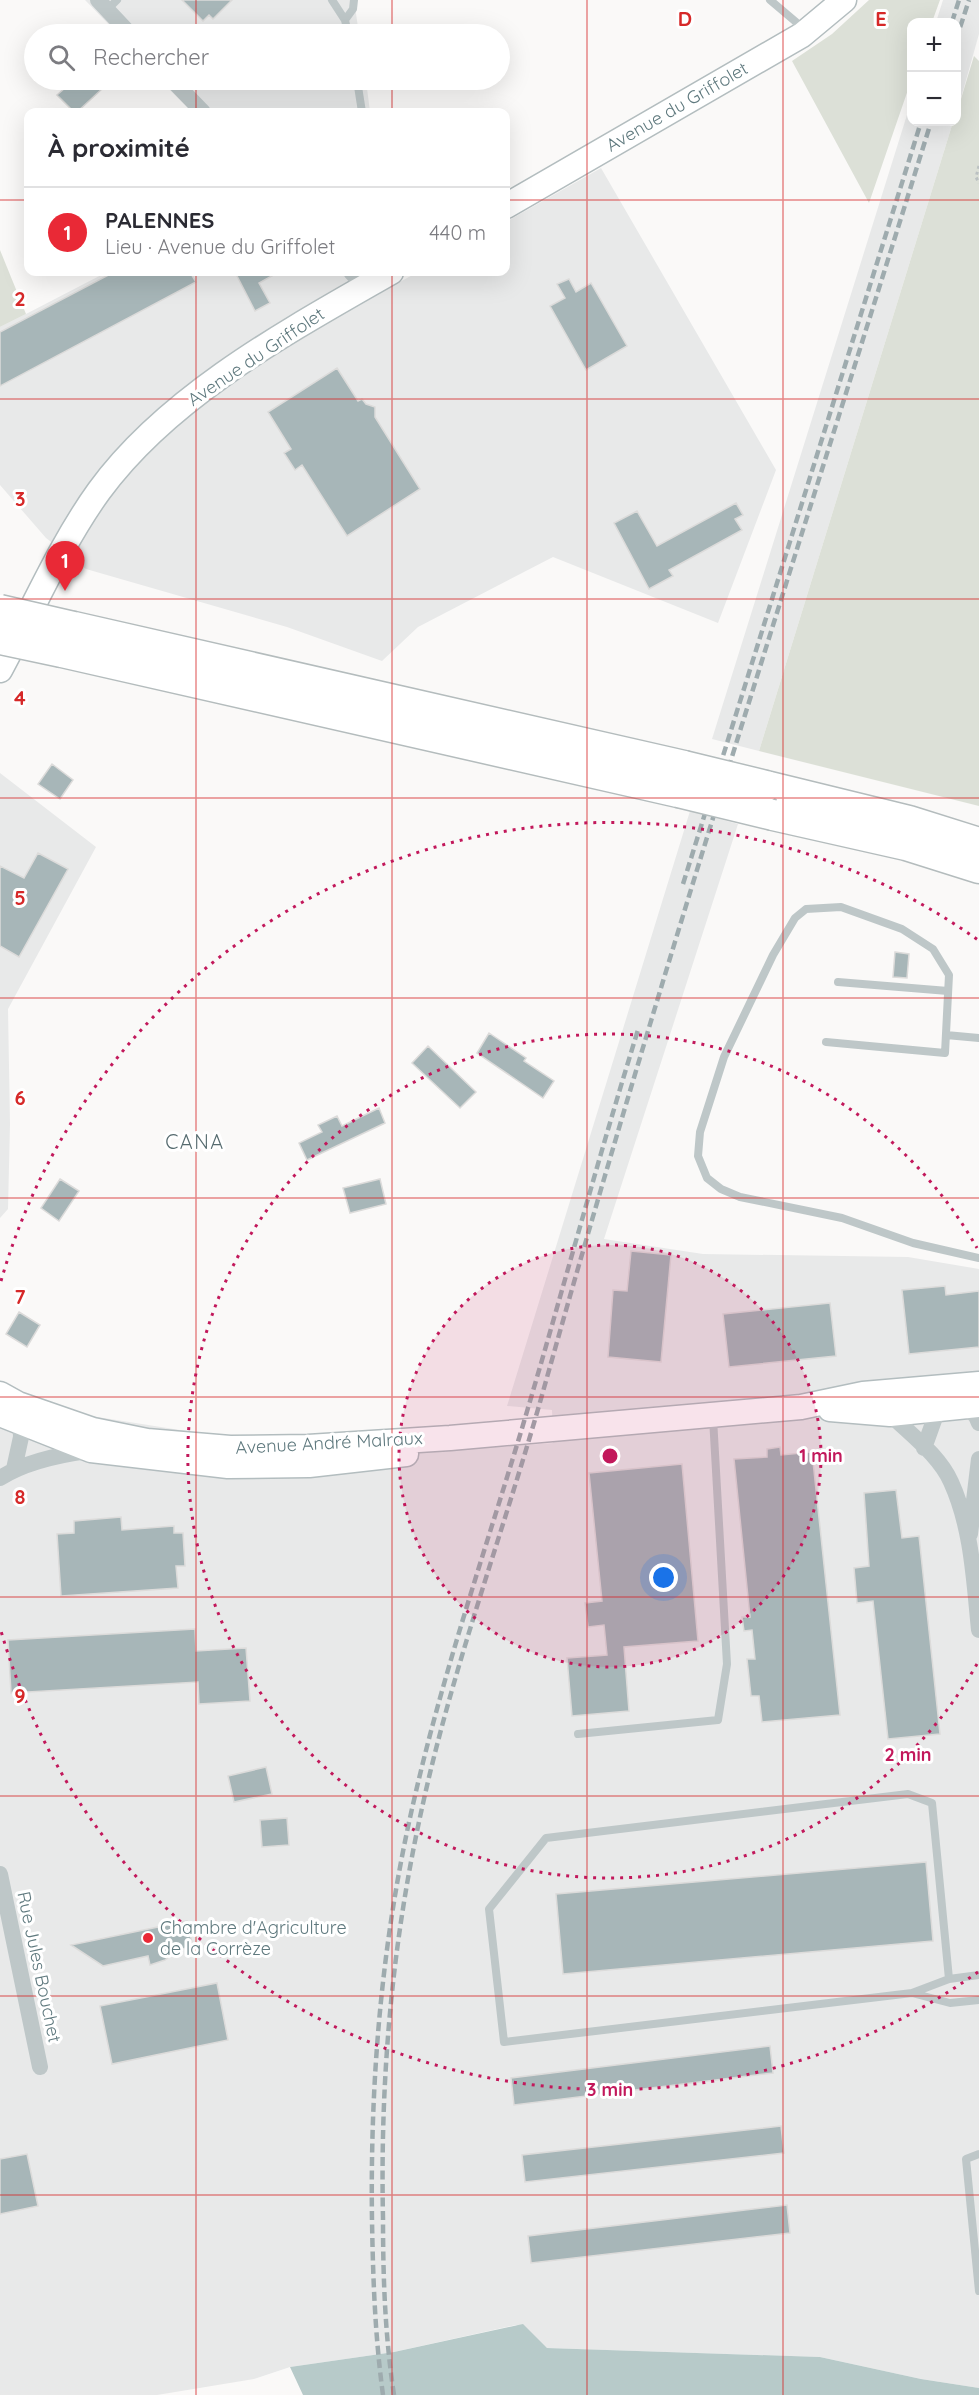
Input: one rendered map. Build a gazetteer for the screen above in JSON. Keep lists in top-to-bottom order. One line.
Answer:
{"streets":{"street":["Avenue du Griffolet","Avenue André Malraux","Rue Jules Bouchet"]},"districts":["CANA"],"places":["Chambre d'Agriculture de la Corrèze"],"page":{"map_buttons":["+","−"],"search":"Rechercher","heading":"À proximité","list":[{"mark":"1","name":"PALENNES","note":"Lieu · Avenue du Griffolet","value":"440 m"}],"pins":"1"},"grid":{"columns":["D","E"],"rows":["2","3","4","5","6","7","8","9"]},"rings":["1 min","2 min","3 min"]}
